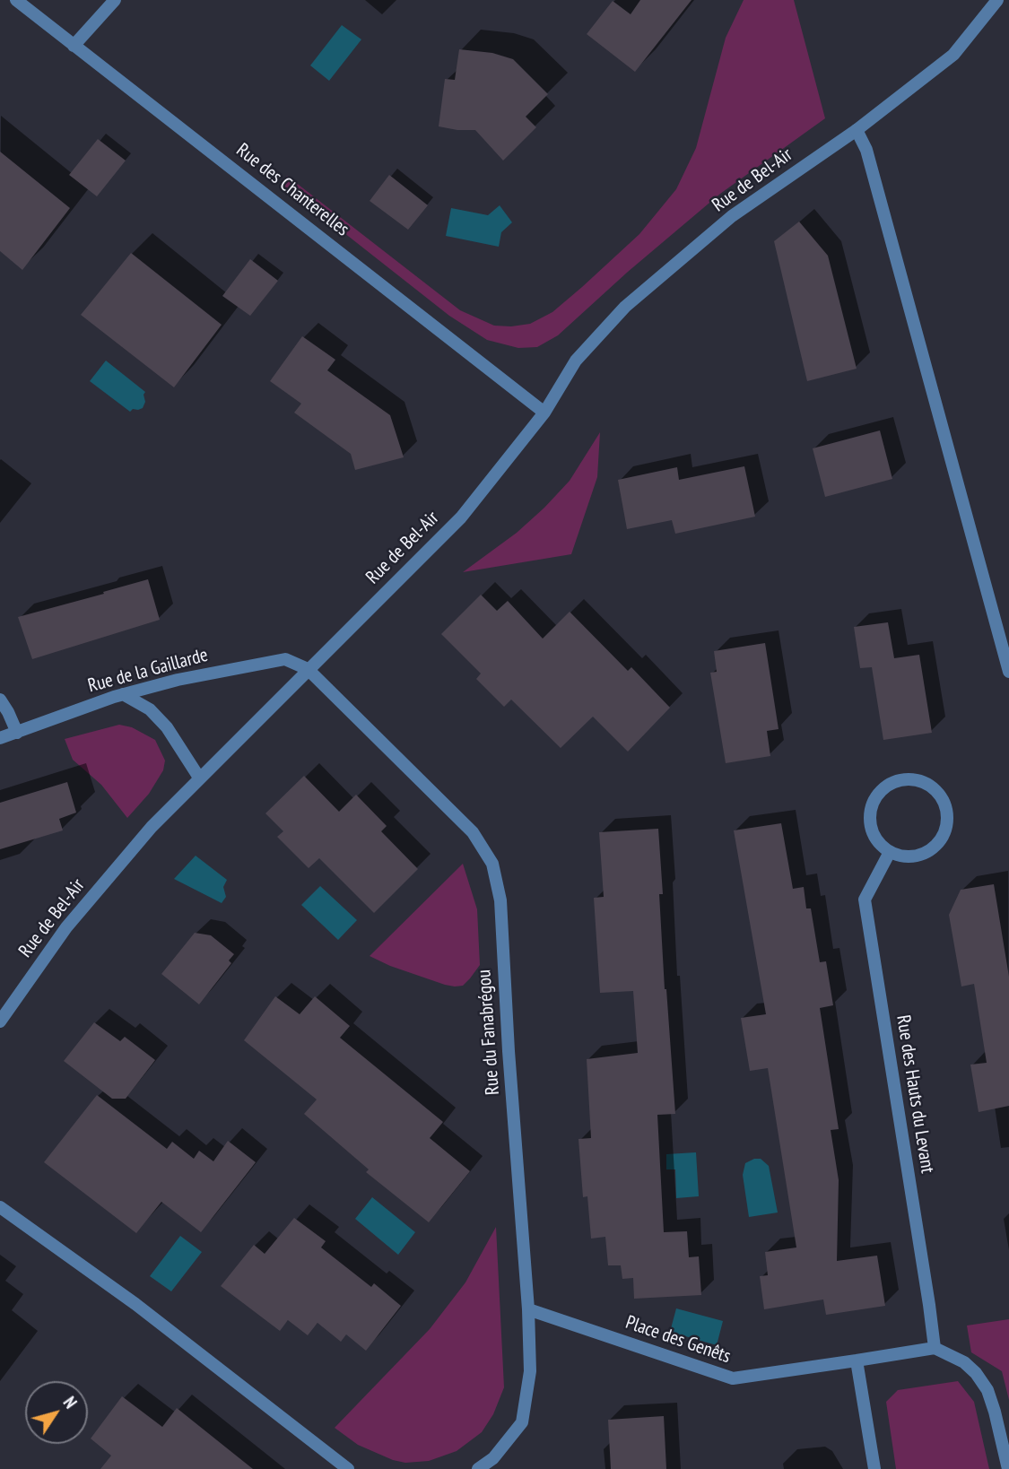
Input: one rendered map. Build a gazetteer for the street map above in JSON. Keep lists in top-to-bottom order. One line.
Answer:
{"streets":{"street":["Rue de Bel-Air","Rue des Chanterelles","Rue de la Gaillarde","Rue du Fanabrégou","Rue des Hauts du Levant","Place des Genêts"]},"crossings":[["Rue de Bel-Air","Rue des Chanterelles"],["Rue de Bel-Air","Rue de la Gaillarde"],["Rue de Bel-Air","Rue du Fanabrégou"],["Rue de la Gaillarde","Rue du Fanabrégou"],["Rue du Fanabrégou","Place des Genêts"],["Rue des Hauts du Levant","Place des Genêts"]],"north":"top right"}
